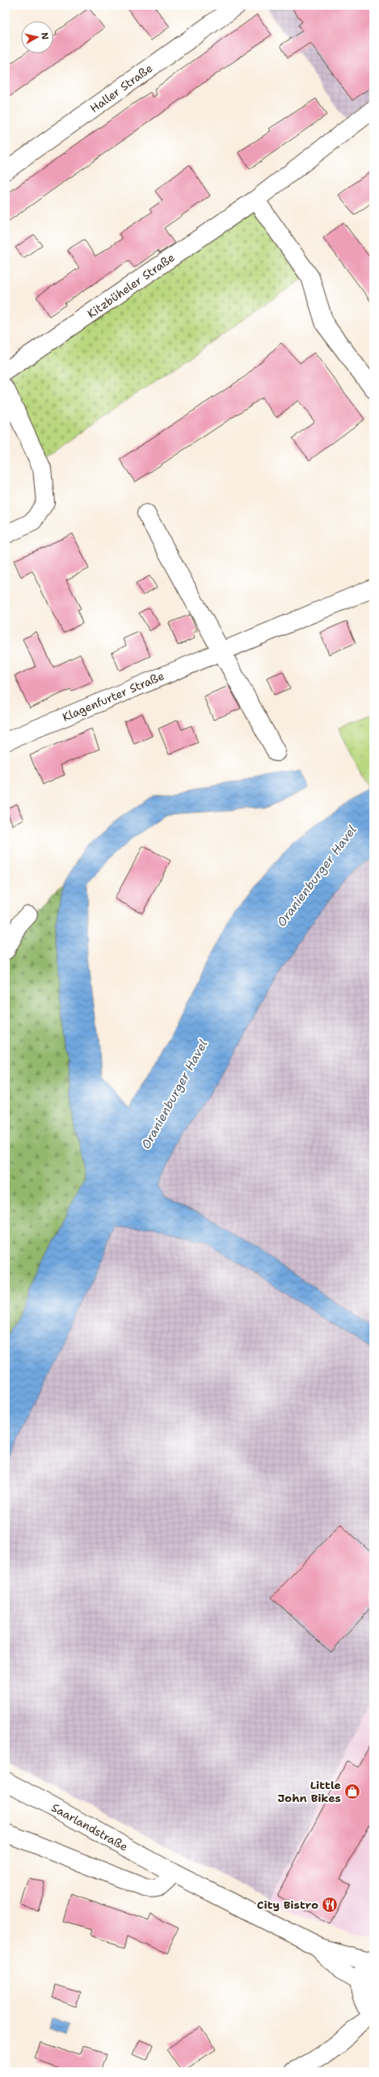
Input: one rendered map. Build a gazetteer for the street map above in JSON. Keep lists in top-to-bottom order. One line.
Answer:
{"streets":{"street":["Haller Straße","Kitzbüheler Straße","Klagenfurter Straße","Saarlandstraße"]},"water":["Oranienburger Havel"],"places":{"shop":["Little John Bikes"],"restaurant":["City Bistro"]},"north":"right"}
